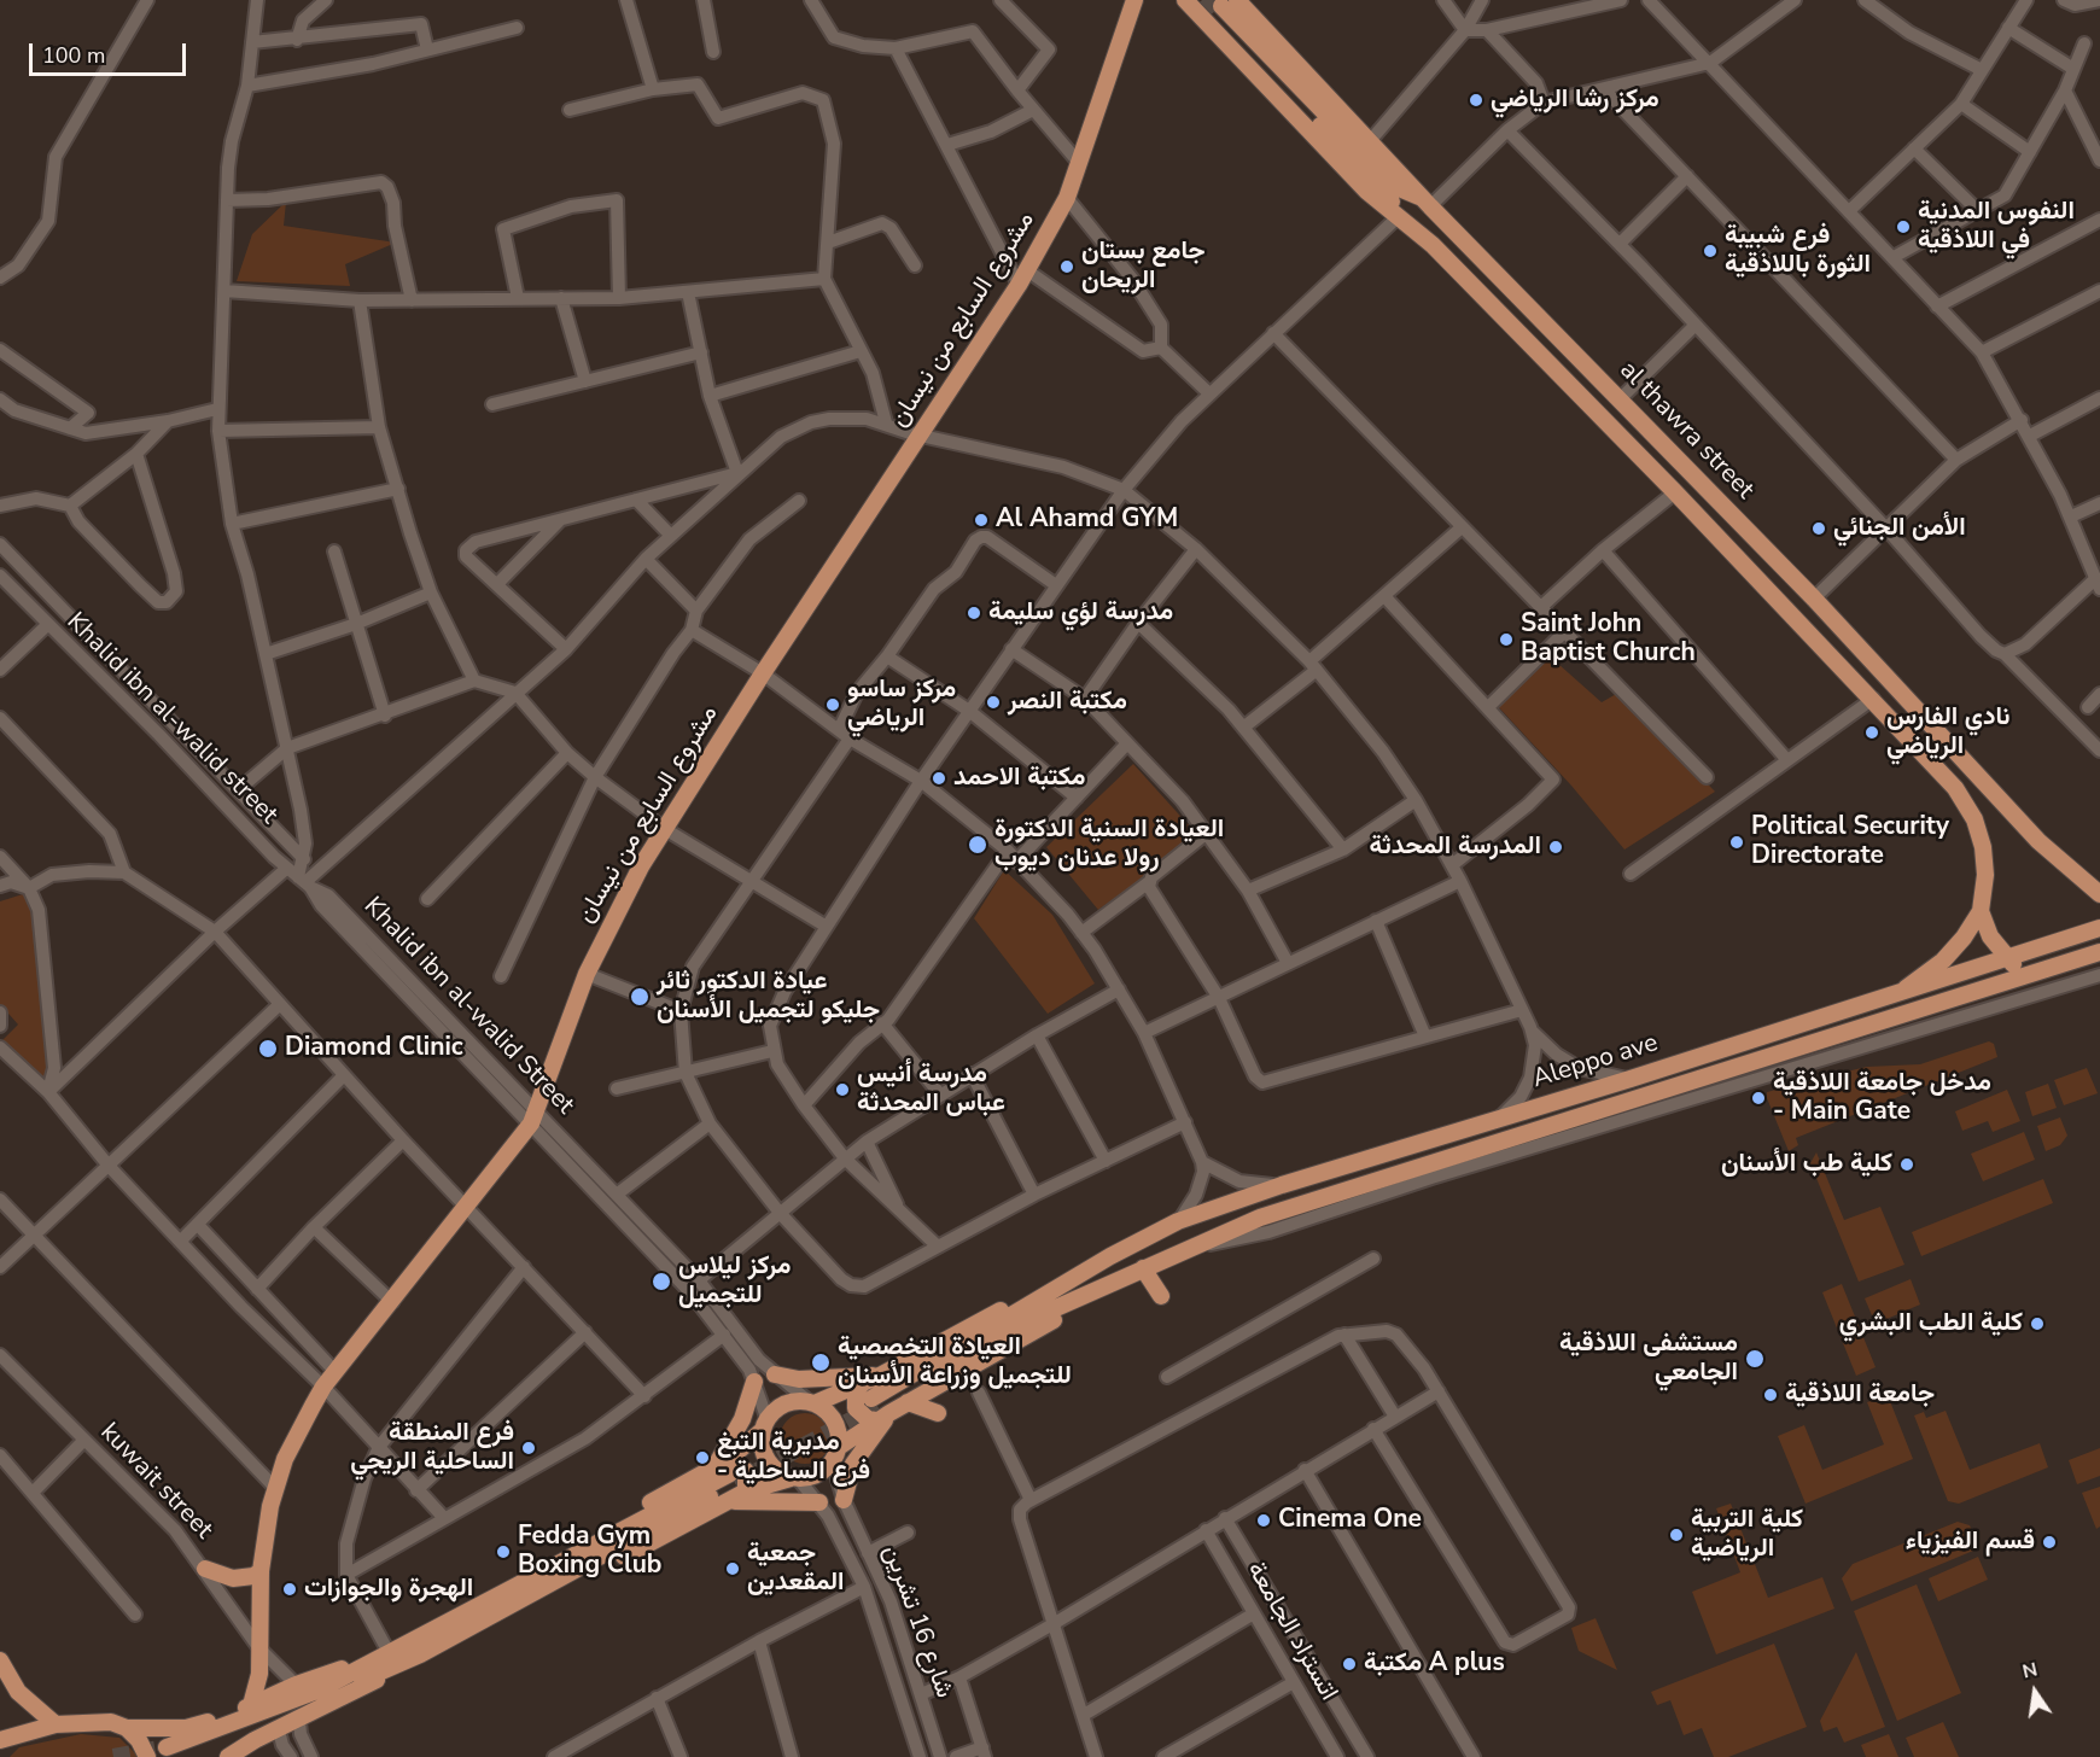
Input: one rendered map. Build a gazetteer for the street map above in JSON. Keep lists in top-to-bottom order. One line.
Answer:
{"streets":{"main road":["مشروع السابع من نيسان","al thawra street","Aleppo ave"],"street":["Khalid ibn al-walid street","Khalid ibn al-walid Street","kuwait street","شارع 16 تشرين","اتستراد الجامعة"]},"crossings":[["مشروع السابع من نيسان","Khalid ibn al-walid Street"],["مشروع السابع من نيسان","kuwait street"],["al thawra street","Aleppo ave"],["Khalid ibn al-walid street","Khalid ibn al-walid Street"],["Khalid ibn al-walid Street","شارع 16 تشرين"]],"places":["مركز رشا الرياضي","النفوس المدنية في اللاذقية","فرع شبيبة الثورة باللاذقية","جامع بستان الريحان","Al Ahamd GYM","الأمن الجنائي","مدرسة لؤي سليمة","Saint John Baptist Church","مكتبة النصر","مركز ساسو الرياضي","نادي الفارس الرياضي","مكتبة الاحمد","Political Security Directorate","العيادة السنية الدكتورة رولا عدنان ديوب","المدرسة المحدثة","عيادة الدكتور ثائر جليكو لتجميل الأسنان","Diamond Clinic","مدرسة أنيس عباس المحدثة","مدخل جامعة اللاذقية - Main Gate","كلية طب الأسنان","مركز ليلاس للتجميل","كلية الطب البشري","مستشفى اللاذقية الجامعي","العيادة التخصصية للتجميل وزراعة الأسنان","جامعة اللاذقية","فرع المنطقة الساحلية الريجي","مديرية التبغ - فرع الساحلية","Cinema One","كلية التربية الرياضية","قسم الفيزياء","Fedda Gym Boxing Club","جمعية المقعدين","الهجرة والجوازات","مكتبة A plus"],"scale_bar":"100 m","north":"top"}
